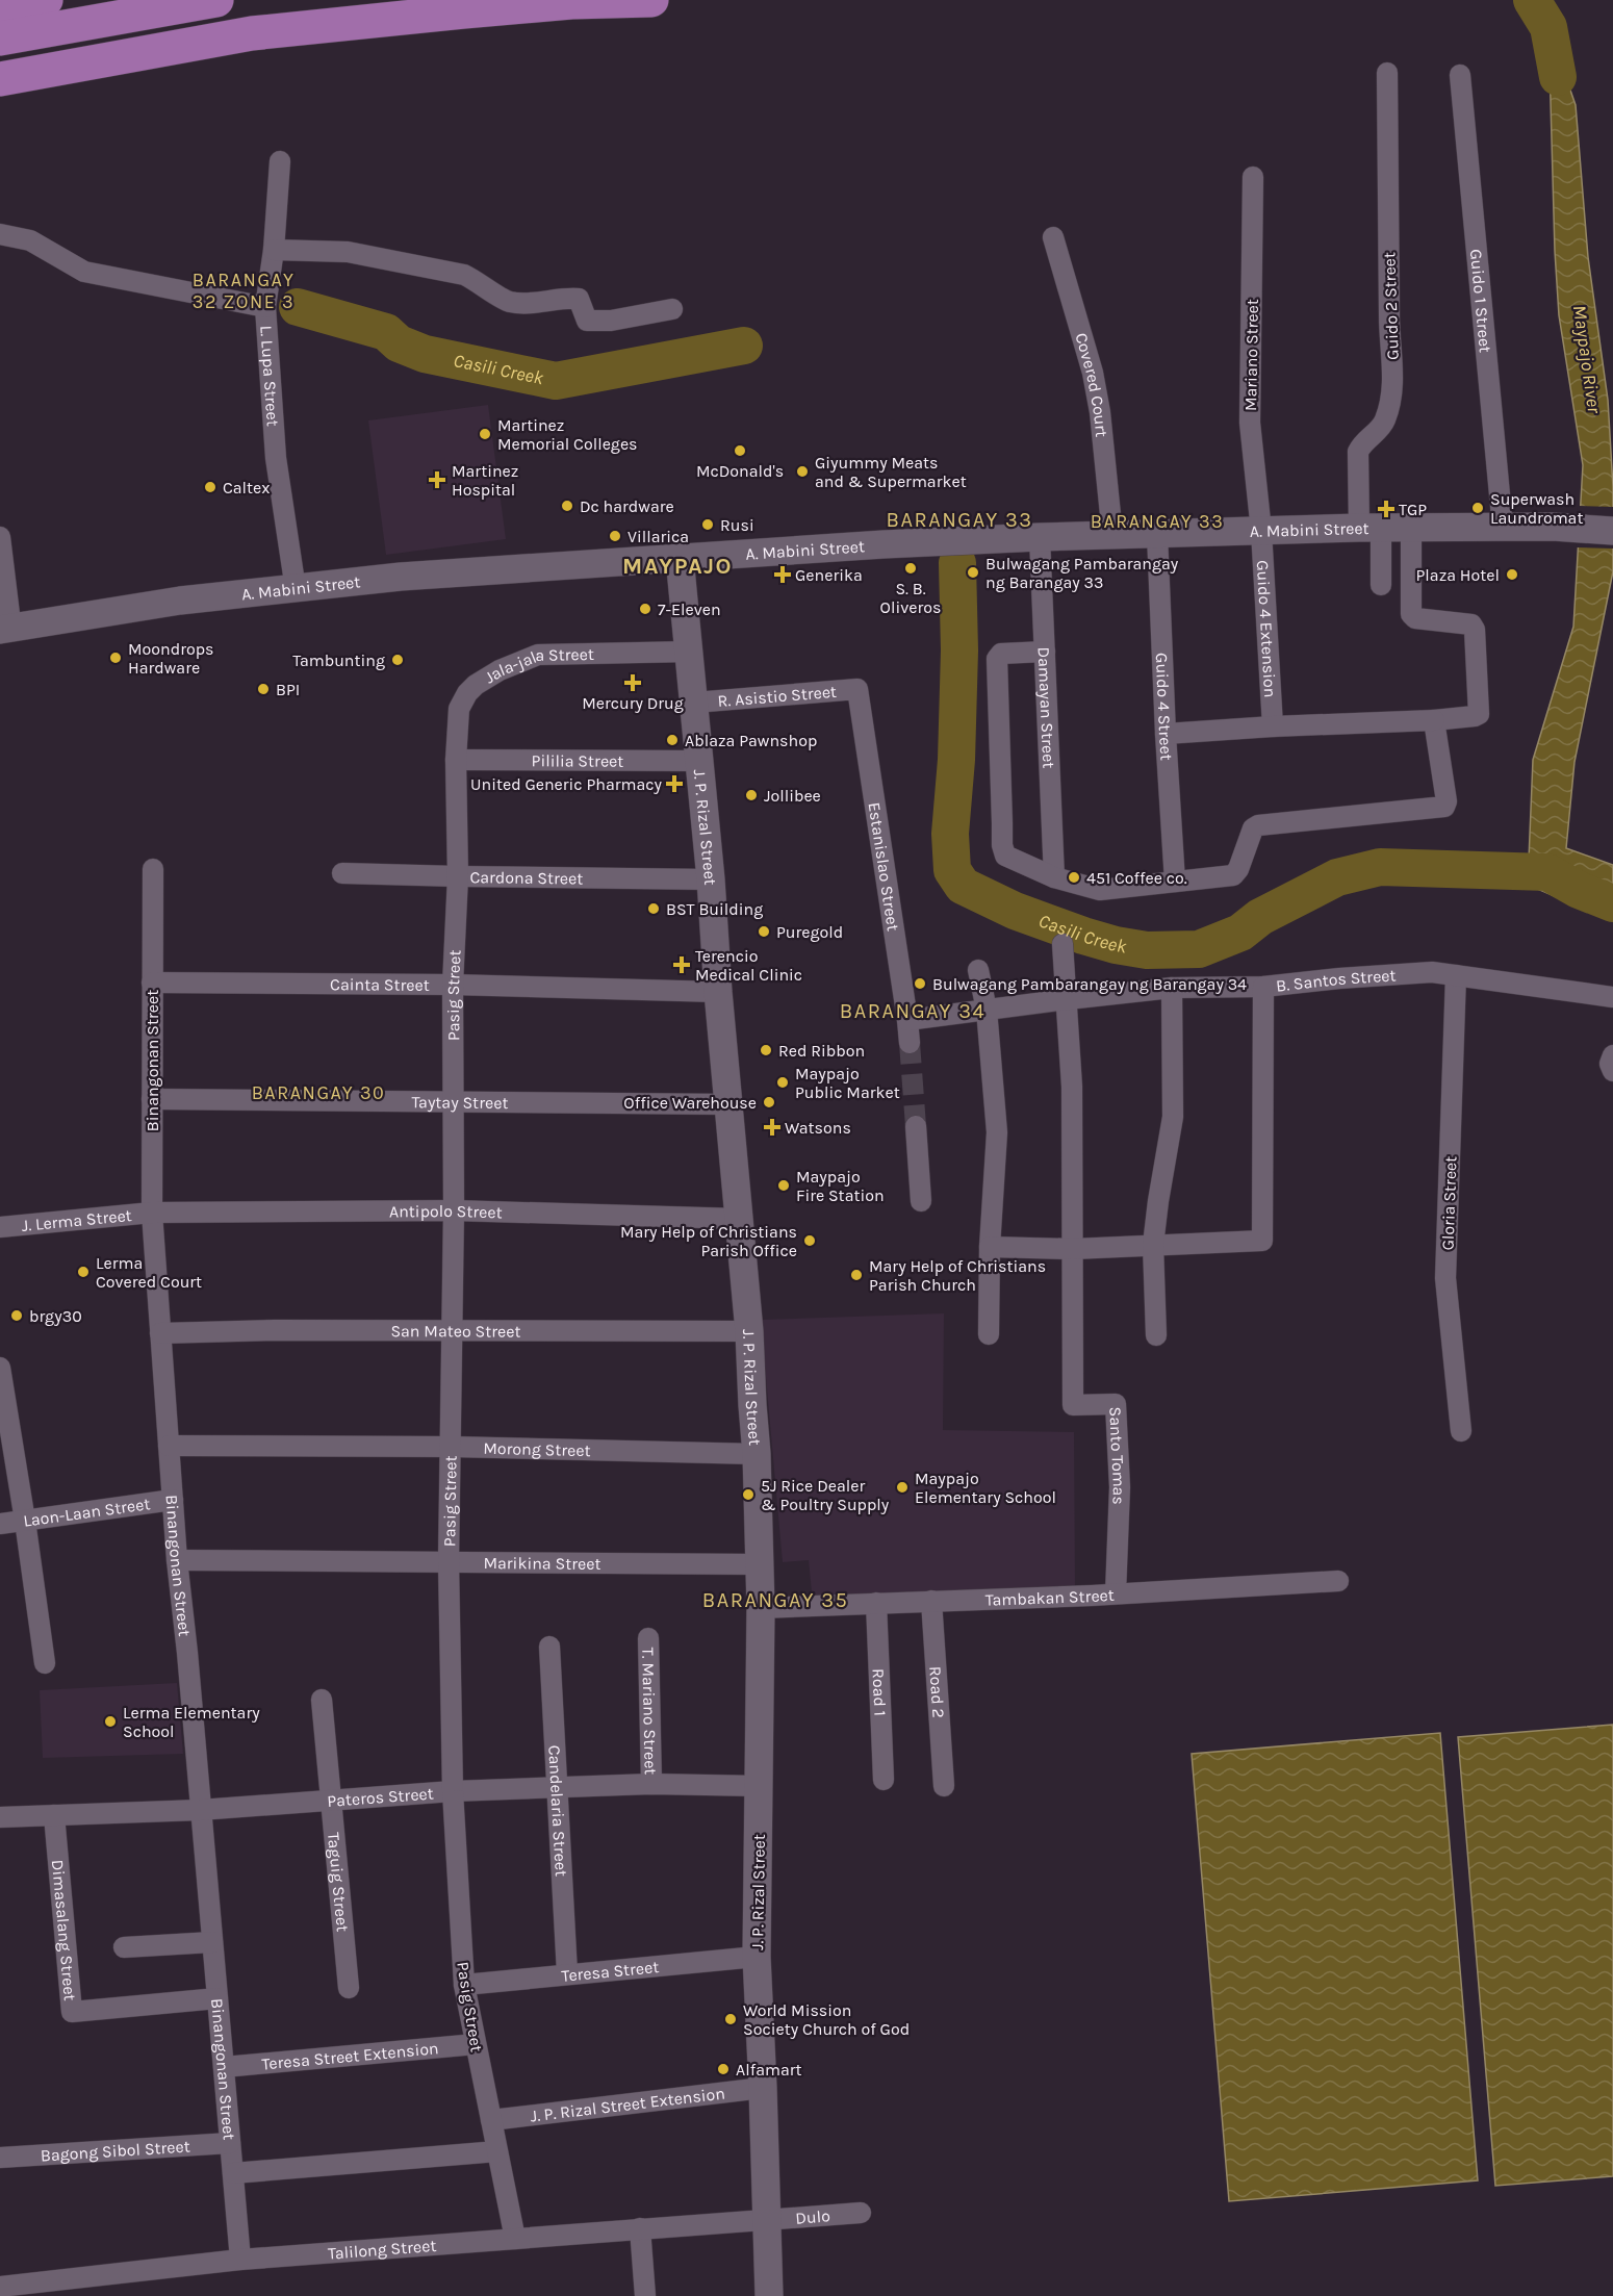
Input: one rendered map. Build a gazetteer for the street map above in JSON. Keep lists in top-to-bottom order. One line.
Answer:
{"streets":{"street":["Guido 1 Street","Guido 2 Street","Mariano Street","L. Lupa Street","Covered Court","A. Mabini Street","Guido 4 Extension","Jala-jala Street","R. Asistio Street","Damayan Street","Guido 4 Street","Pililia Street","J. P. Rizal Street","Estanislao Street","Cardona Street","B. Santos Street","Cainta Street","Pasig Street","Binangonan Street","Taytay Street","Gloria Street","Antipolo Street","J. Lerma Street","San Mateo Street","Morong Street","Santo Tomas","Laon-Laan Street","Marikina Street","Tambakan Street","Road 1","Road 2","T. Mariano Street","Pateros Street","Candelaria Street","Taguig Street","Dimasalang Street","Teresa Street","Teresa Street Extension","J. P. Rizal Street Extension","Bagong Sibol Street","Dulo","Talilong Street"]},"crossings":[["Guido 1 Street","A. Mabini Street"],["Guido 2 Street","A. Mabini Street"],["Mariano Street","A. Mabini Street"],["Mariano Street","Guido 4 Extension"],["L. Lupa Street","A. Mabini Street"],["Covered Court","A. Mabini Street"],["A. Mabini Street","Guido 4 Extension"],["A. Mabini Street","Damayan Street"],["A. Mabini Street","Guido 4 Street"],["A. Mabini Street","J. P. Rizal Street"],["Jala-jala Street","Pililia Street"],["Jala-jala Street","J. P. Rizal Street"],["Jala-jala Street","Pasig Street"],["R. Asistio Street","J. P. Rizal Street"],["R. Asistio Street","Estanislao Street"],["Pililia Street","J. P. Rizal Street"],["Pililia Street","Pasig Street"],["J. P. Rizal Street","Cardona Street"],["J. P. Rizal Street","Cainta Street"],["J. P. Rizal Street","Taytay Street"],["J. P. Rizal Street","Antipolo Street"],["J. P. Rizal Street","San Mateo Street"],["J. P. Rizal Street","Morong Street"],["J. P. Rizal Street","Marikina Street"],["J. P. Rizal Street","Tambakan Street"],["J. P. Rizal Street","Pateros Street"],["J. P. Rizal Street","Teresa Street"],["J. P. Rizal Street","J. P. Rizal Street Extension"],["J. P. Rizal Street","Dulo"],["J. P. Rizal Street","Talilong Street"],["Estanislao Street","B. Santos Street"],["Cardona Street","Pasig Street"],["B. Santos Street","Gloria Street"],["Cainta Street","Pasig Street"],["Cainta Street","Binangonan Street"],["Pasig Street","Taytay Street"],["Pasig Street","Antipolo Street"],["Pasig Street","San Mateo Street"],["Pasig Street","Morong Street"],["Pasig Street","Marikina Street"],["Pasig Street","Pateros Street"],["Pasig Street","Teresa Street"],["Pasig Street","Teresa Street Extension"],["Pasig Street","J. P. Rizal Street Extension"],["Pasig Street","Talilong Street"],["Binangonan Street","Taytay Street"],["Binangonan Street","Antipolo Street"],["Binangonan Street","J. Lerma Street"],["Binangonan Street","San Mateo Street"],["Binangonan Street","Morong Street"],["Binangonan Street","Laon-Laan Street"],["Binangonan Street","Marikina Street"],["Binangonan Street","Pateros Street"],["Binangonan Street","Dimasalang Street"],["Binangonan Street","Teresa Street Extension"],["Binangonan Street","Bagong Sibol Street"],["Binangonan Street","Talilong Street"],["Antipolo Street","J. Lerma Street"],["Santo Tomas","Tambakan Street"],["Tambakan Street","Road 1"],["Tambakan Street","Road 2"],["T. Mariano Street","Pateros Street"],["Pateros Street","Candelaria Street"],["Pateros Street","Taguig Street"],["Pateros Street","Dimasalang Street"],["Candelaria Street","Teresa Street"],["Dulo","Talilong Street"]],"districts":["BARANGAY 32 ZONE 3","BARANGAY 33","BARANGAY 33","MAYPAJO","BARANGAY 34","BARANGAY 30","BARANGAY 35"],"water":["Maypajo River","Casili Creek"],"places":{"other":["Martinez Memorial Colleges","McDonald's","Giyummy Meats and & Supermarket","Caltex","Dc hardware","Superwash Laundromat","Rusi","Villarica","S. B. Oliveros","Bulwagang Pambarangay ng Barangay 33","Plaza Hotel","7-Eleven","Moondrops Hardware","Tambunting","BPI","Ablaza Pawnshop","Jollibee","451 Coffee co.","BST Building","Puregold","Bulwagang Pambarangay ng Barangay 34","Red Ribbon","Maypajo Public Market","Office Warehouse","Maypajo Fire Station","Mary Help of Christians Parish Office","Lerma Covered Court","Mary Help of Christians Parish Church","brgy30","Maypajo Elementary School","5J Rice Dealer & Poultry Supply","Lerma Elementary School","World Mission Society Church of God","Alfamart"],"health":["Martinez Hospital","TGP","Generika","Mercury Drug","United Generic Pharmacy","Terencio Medical Clinic","Watsons"]}}
